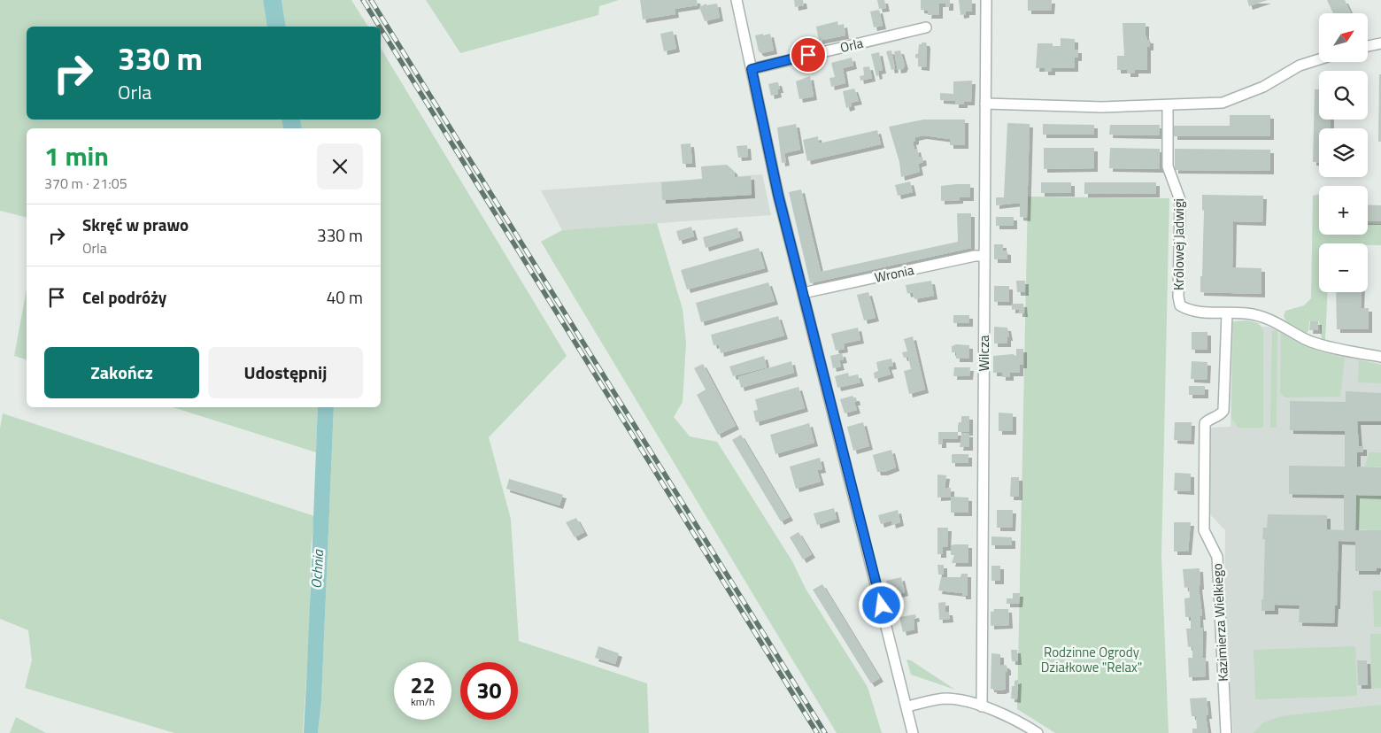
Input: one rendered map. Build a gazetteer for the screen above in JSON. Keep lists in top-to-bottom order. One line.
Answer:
{"streets":{"street":["Orla","Królowej Jadwigi","Wronia","Wilcza","Kazimierza Wielkiego"]},"crossings":[["Królowej Jadwigi","Kazimierza Wielkiego"],["Wronia","Wilcza"]],"water":["Ochnia"],"parks":["Rodzinne Ogrody Działkowe \"Relax\""],"north":"top right","page":{"map_buttons":["+","−"],"turn":["330 m","Orla"],"heading":["1 min","370 m · 21:05"],"list":[{"name":"Skręć w prawo","note":"Orla","value":"330 m"},{"name":"Cel podróży","value":"40 m"}],"buttons":["Zakończ","Udostępnij"],"speed":"22 km/h","limit":"30"}}
